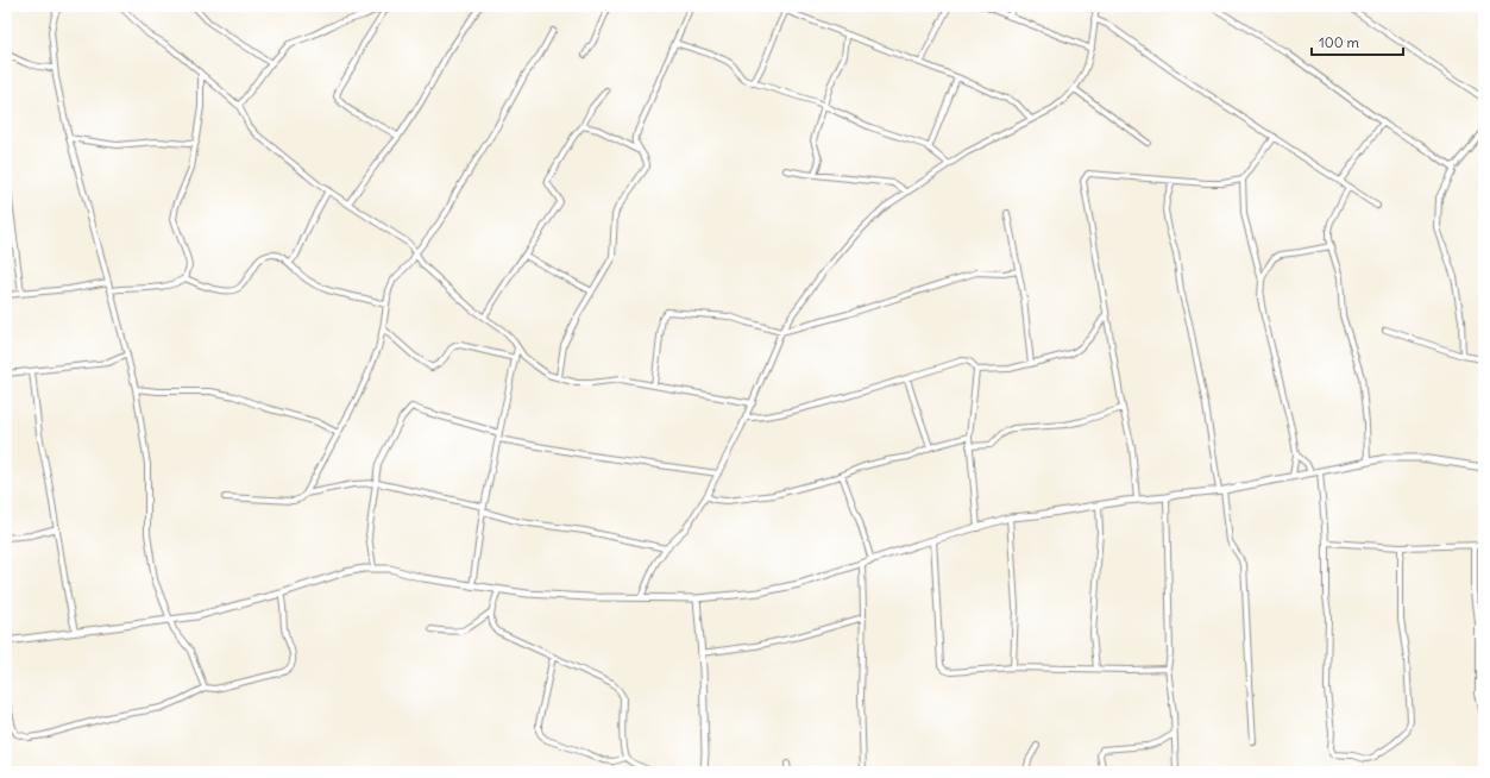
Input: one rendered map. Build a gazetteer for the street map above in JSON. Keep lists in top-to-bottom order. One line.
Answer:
{"scale_bar":"100 m"}
